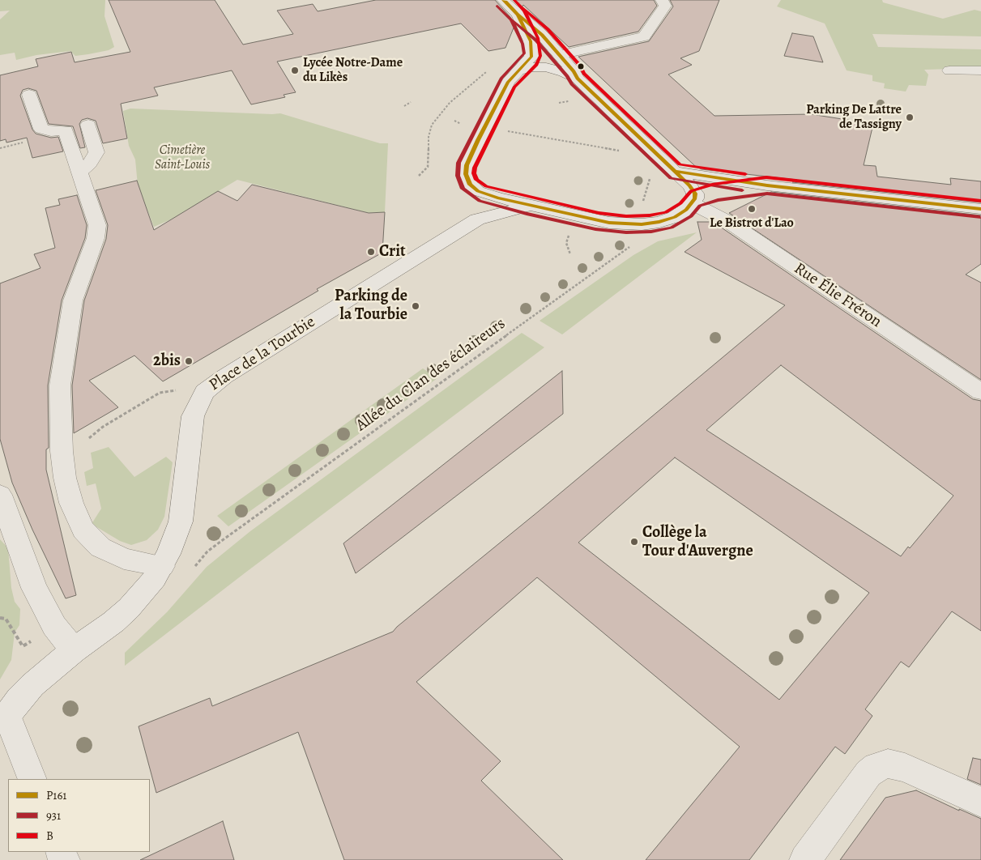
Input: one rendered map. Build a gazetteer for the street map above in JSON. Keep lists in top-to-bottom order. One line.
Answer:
{"streets":{"street":["Rue Élie Fréron","Place de la Tourbie"],"path":["Allée du Clan des éclaireurs"]},"crossings":[["Rue Élie Fréron","Place de la Tourbie"],["Place de la Tourbie","Allée du Clan des éclaireurs"]],"parks":["Cimetière Saint-Louis"],"places":["Lycée Notre-Dame du Likès","Parking De Lattre de Tassigny","Le Bistrot d'Lao","Crit","Parking de la Tourbie","2bis","Collège la Tour d'Auvergne"],"lines":["transit line P161","transit line B","transit line 931"],"legend":["P161","931","B"]}
